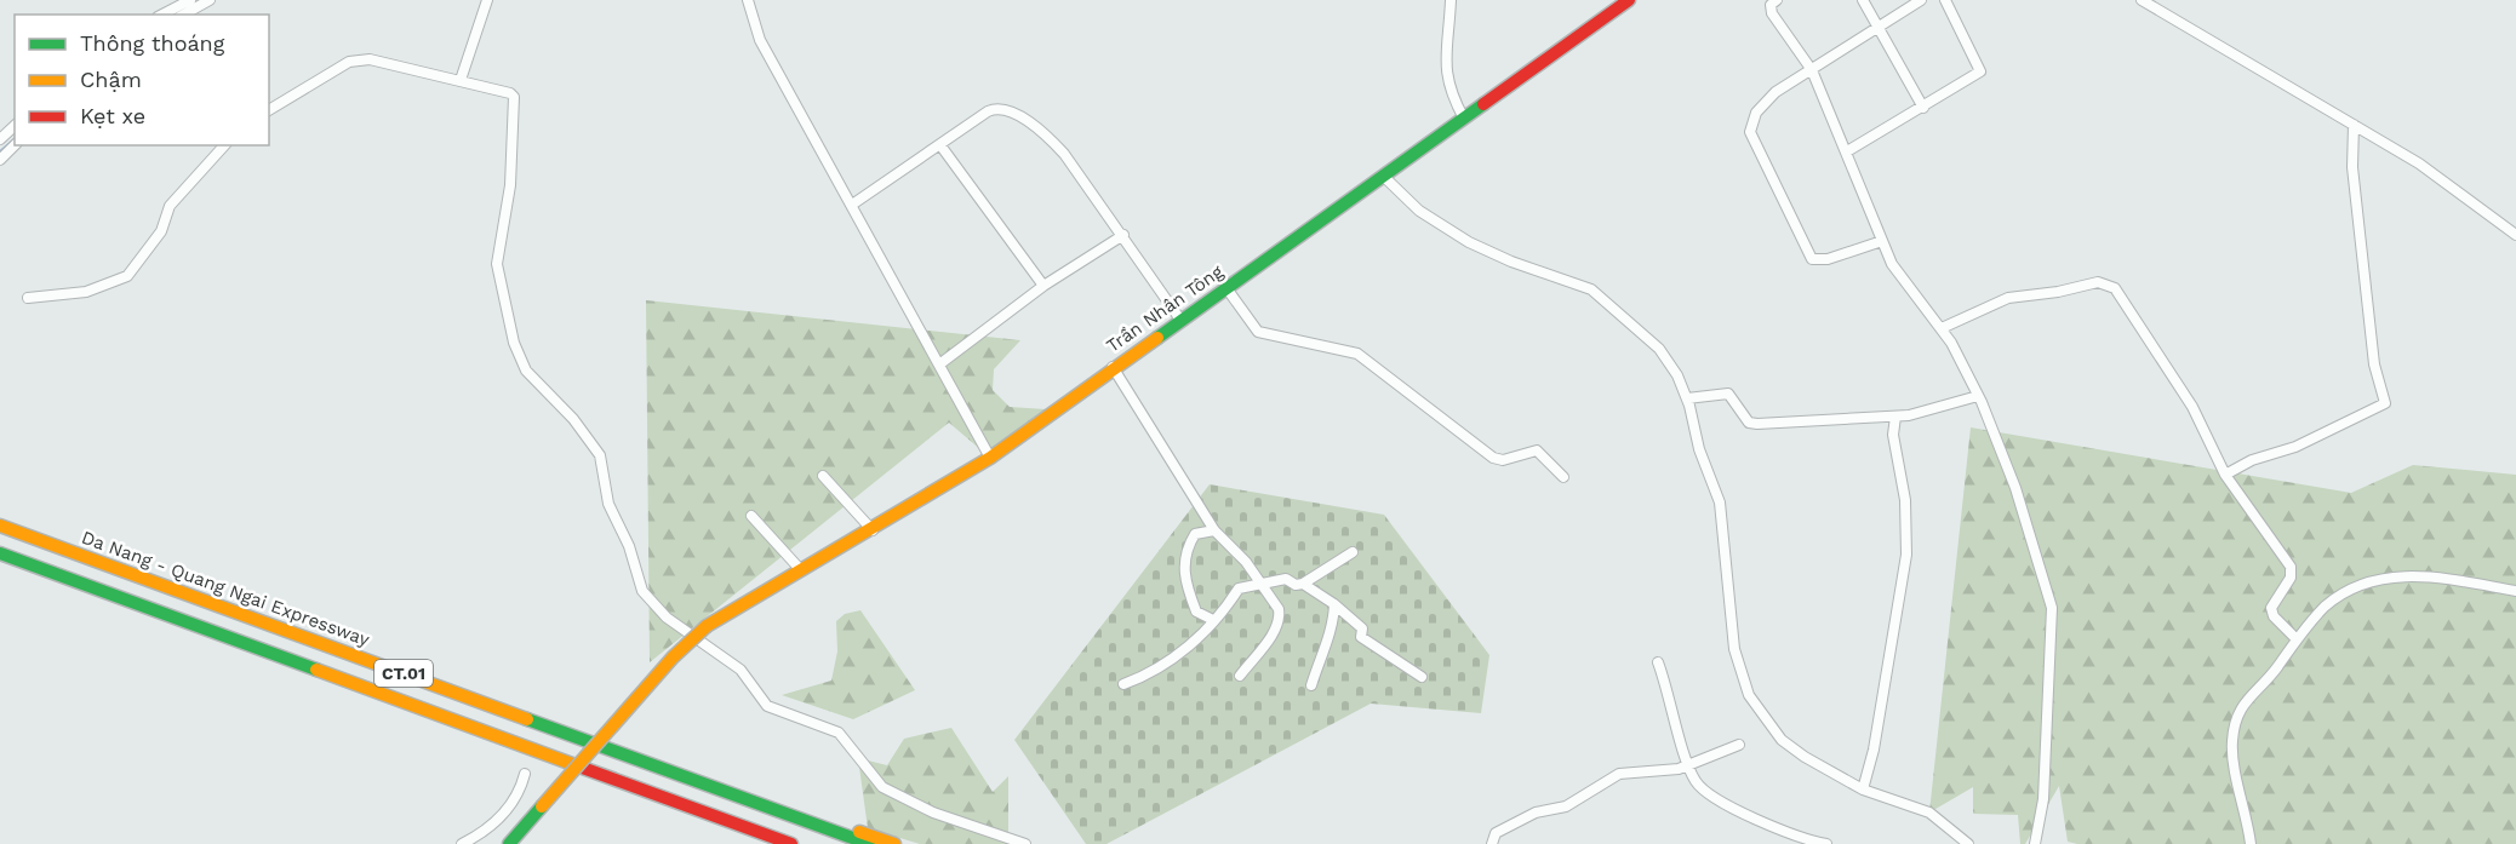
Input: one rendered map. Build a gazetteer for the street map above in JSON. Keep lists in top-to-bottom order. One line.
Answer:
{"streets":{"main road":["Trần Nhân Tông","Da Nang - Quang Ngai Expressway","CT.01"]},"legend":["Thông thoáng","Chậm","Kẹt xe"]}
